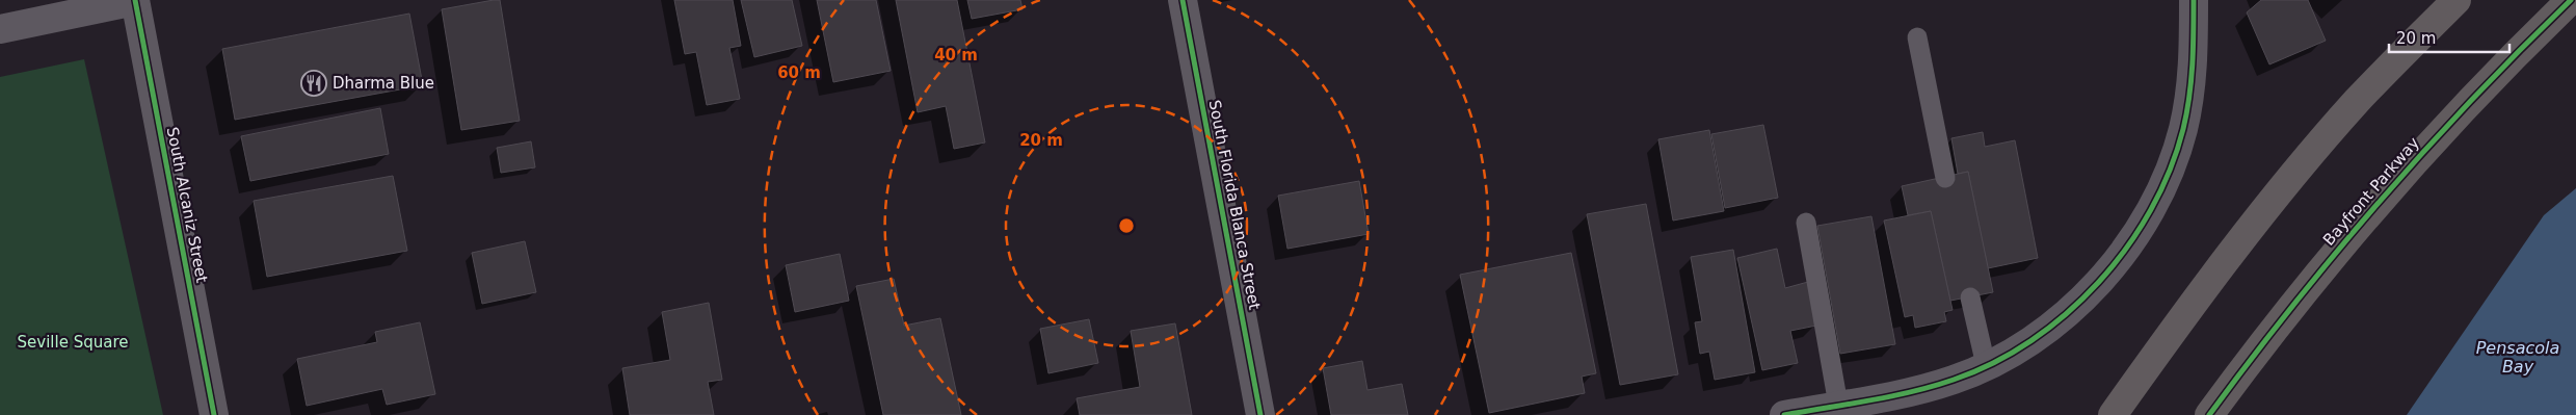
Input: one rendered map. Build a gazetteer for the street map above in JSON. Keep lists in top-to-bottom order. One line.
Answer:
{"streets":{"main road":["Bayfront Parkway"],"street":["South Alcaniz Street","South Florida Blanca Street"]},"water":["Pensacola Bay"],"parks":["Seville Square"],"places":{"restaurant":["Dharma Blue"]},"scale_bar":"20 m","rings":["40 m","60 m","20 m"]}
